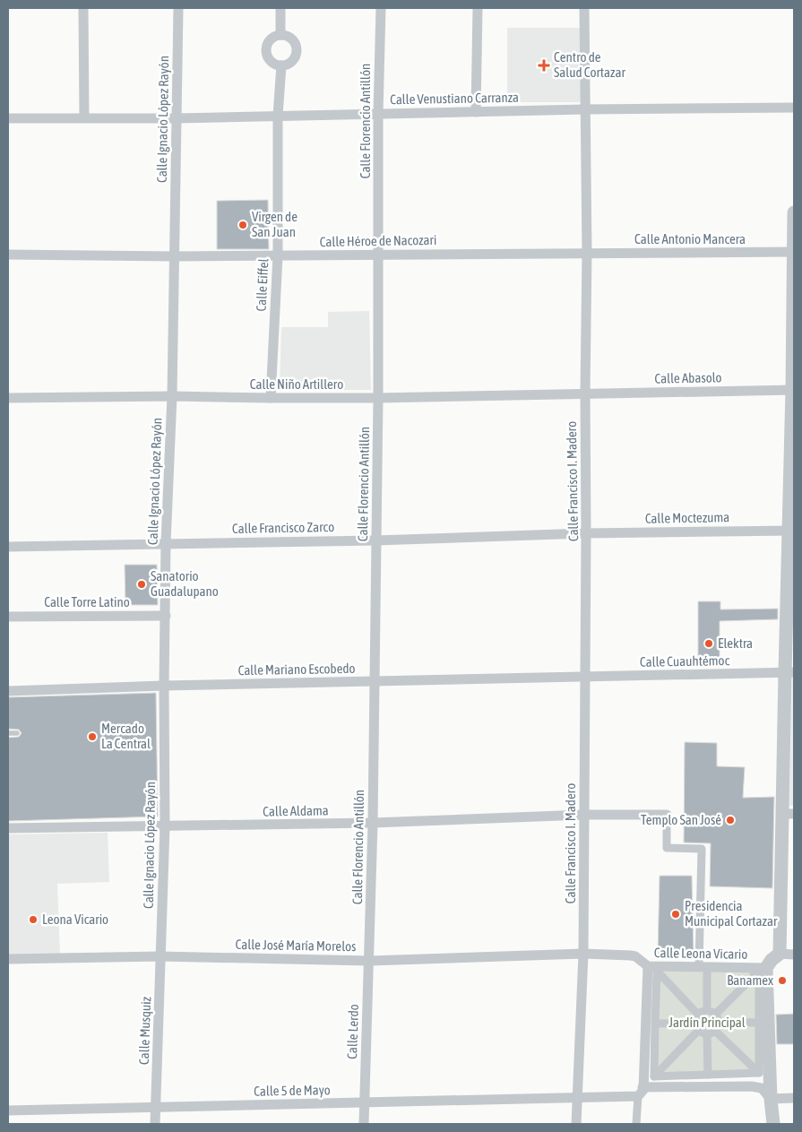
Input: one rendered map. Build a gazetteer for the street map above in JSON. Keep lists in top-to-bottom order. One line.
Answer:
{"streets":{"street":["Calle Venustiano Carranza","Calle Ignacio López Rayón","Calle Florencio Antillón","Calle Antonio Mancera","Calle Héroe de Nacozari","Calle Eiffel","Calle Abasolo","Calle Niño Artillero","Calle Francisco I. Madero","Calle Moctezuma","Calle Francisco Zarco","Calle Torre Latino","Calle Cuauhtémoc","Calle Mariano Escobedo","Calle Aldama","Calle José María Morelos","Calle Leona Vicario","Calle Musquiz","Calle Lerdo","Calle 5 de Mayo"]},"crossings":[["Calle Venustiano Carranza","Calle Ignacio López Rayón"],["Calle Venustiano Carranza","Calle Florencio Antillón"],["Calle Venustiano Carranza","Calle Eiffel"],["Calle Venustiano Carranza","Calle Francisco I. Madero"],["Calle Ignacio López Rayón","Calle Héroe de Nacozari"],["Calle Ignacio López Rayón","Calle Niño Artillero"],["Calle Ignacio López Rayón","Calle Francisco Zarco"],["Calle Ignacio López Rayón","Calle Torre Latino"],["Calle Ignacio López Rayón","Calle Mariano Escobedo"],["Calle Ignacio López Rayón","Calle Aldama"],["Calle Ignacio López Rayón","Calle José María Morelos"],["Calle Ignacio López Rayón","Calle Musquiz"],["Calle Florencio Antillón","Calle Héroe de Nacozari"],["Calle Florencio Antillón","Calle Niño Artillero"],["Calle Florencio Antillón","Calle Francisco Zarco"],["Calle Florencio Antillón","Calle Mariano Escobedo"],["Calle Florencio Antillón","Calle Aldama"],["Calle Florencio Antillón","Calle José María Morelos"],["Calle Florencio Antillón","Calle Lerdo"],["Calle Antonio Mancera","Calle Héroe de Nacozari"],["Calle Antonio Mancera","Calle Francisco I. Madero"],["Calle Héroe de Nacozari","Calle Eiffel"],["Calle Héroe de Nacozari","Calle Francisco I. Madero"],["Calle Eiffel","Calle Niño Artillero"],["Calle Abasolo","Calle Niño Artillero"],["Calle Abasolo","Calle Francisco I. Madero"],["Calle Niño Artillero","Calle Francisco I. Madero"],["Calle Francisco I. Madero","Calle Moctezuma"],["Calle Francisco I. Madero","Calle Francisco Zarco"],["Calle Francisco I. Madero","Calle Cuauhtémoc"],["Calle Francisco I. Madero","Calle Mariano Escobedo"],["Calle Francisco I. Madero","Calle Aldama"],["Calle Francisco I. Madero","Calle José María Morelos"],["Calle Francisco I. Madero","Calle Leona Vicario"],["Calle Francisco I. Madero","Calle 5 de Mayo"],["Calle Moctezuma","Calle Francisco Zarco"],["Calle Cuauhtémoc","Calle Mariano Escobedo"],["Calle José María Morelos","Calle Leona Vicario"],["Calle José María Morelos","Calle Musquiz"],["Calle José María Morelos","Calle Lerdo"],["Calle Musquiz","Calle 5 de Mayo"],["Calle Lerdo","Calle 5 de Mayo"]],"parks":["Jardín Principal"],"places":{"health":["Centro de Salud Cortazar"],"other":["Virgen de San Juan","Sanatorio Guadalupano","Elektra","Mercado La Central","Templo San José","Presidencia Municipal Cortazar","Leona Vicario","Banamex"]}}
